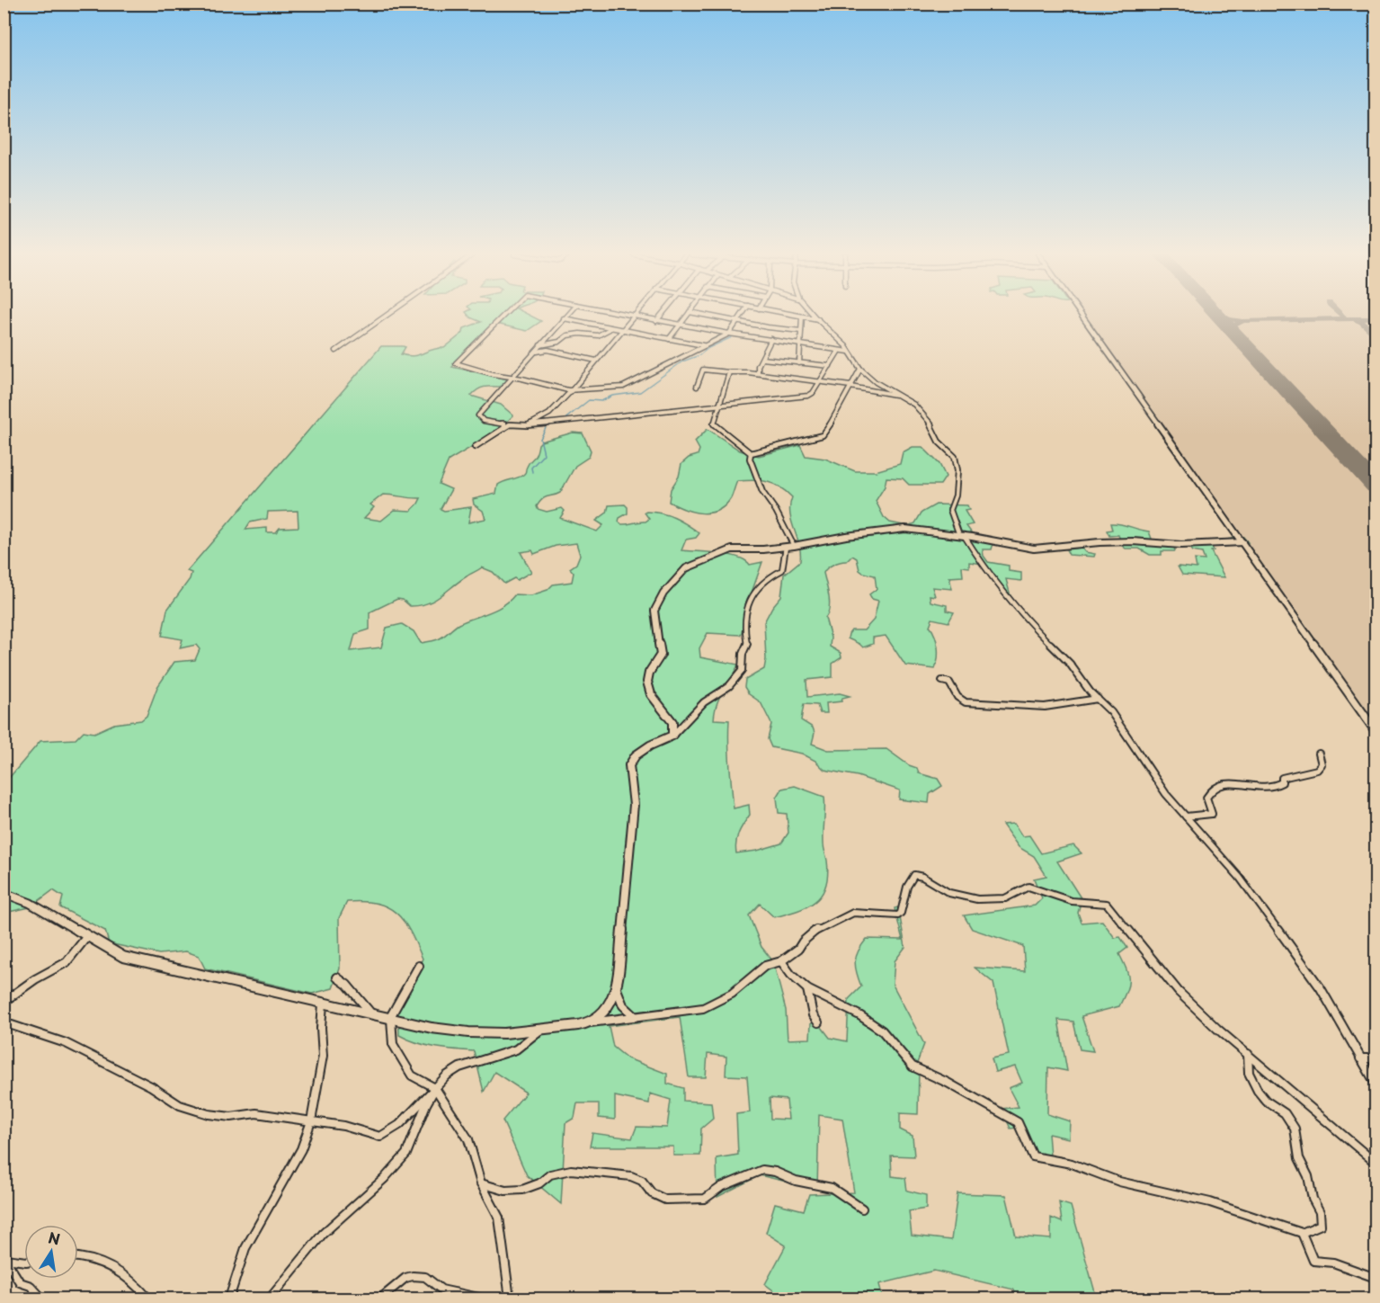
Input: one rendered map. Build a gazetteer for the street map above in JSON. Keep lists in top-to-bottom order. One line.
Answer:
{"north":"top"}
